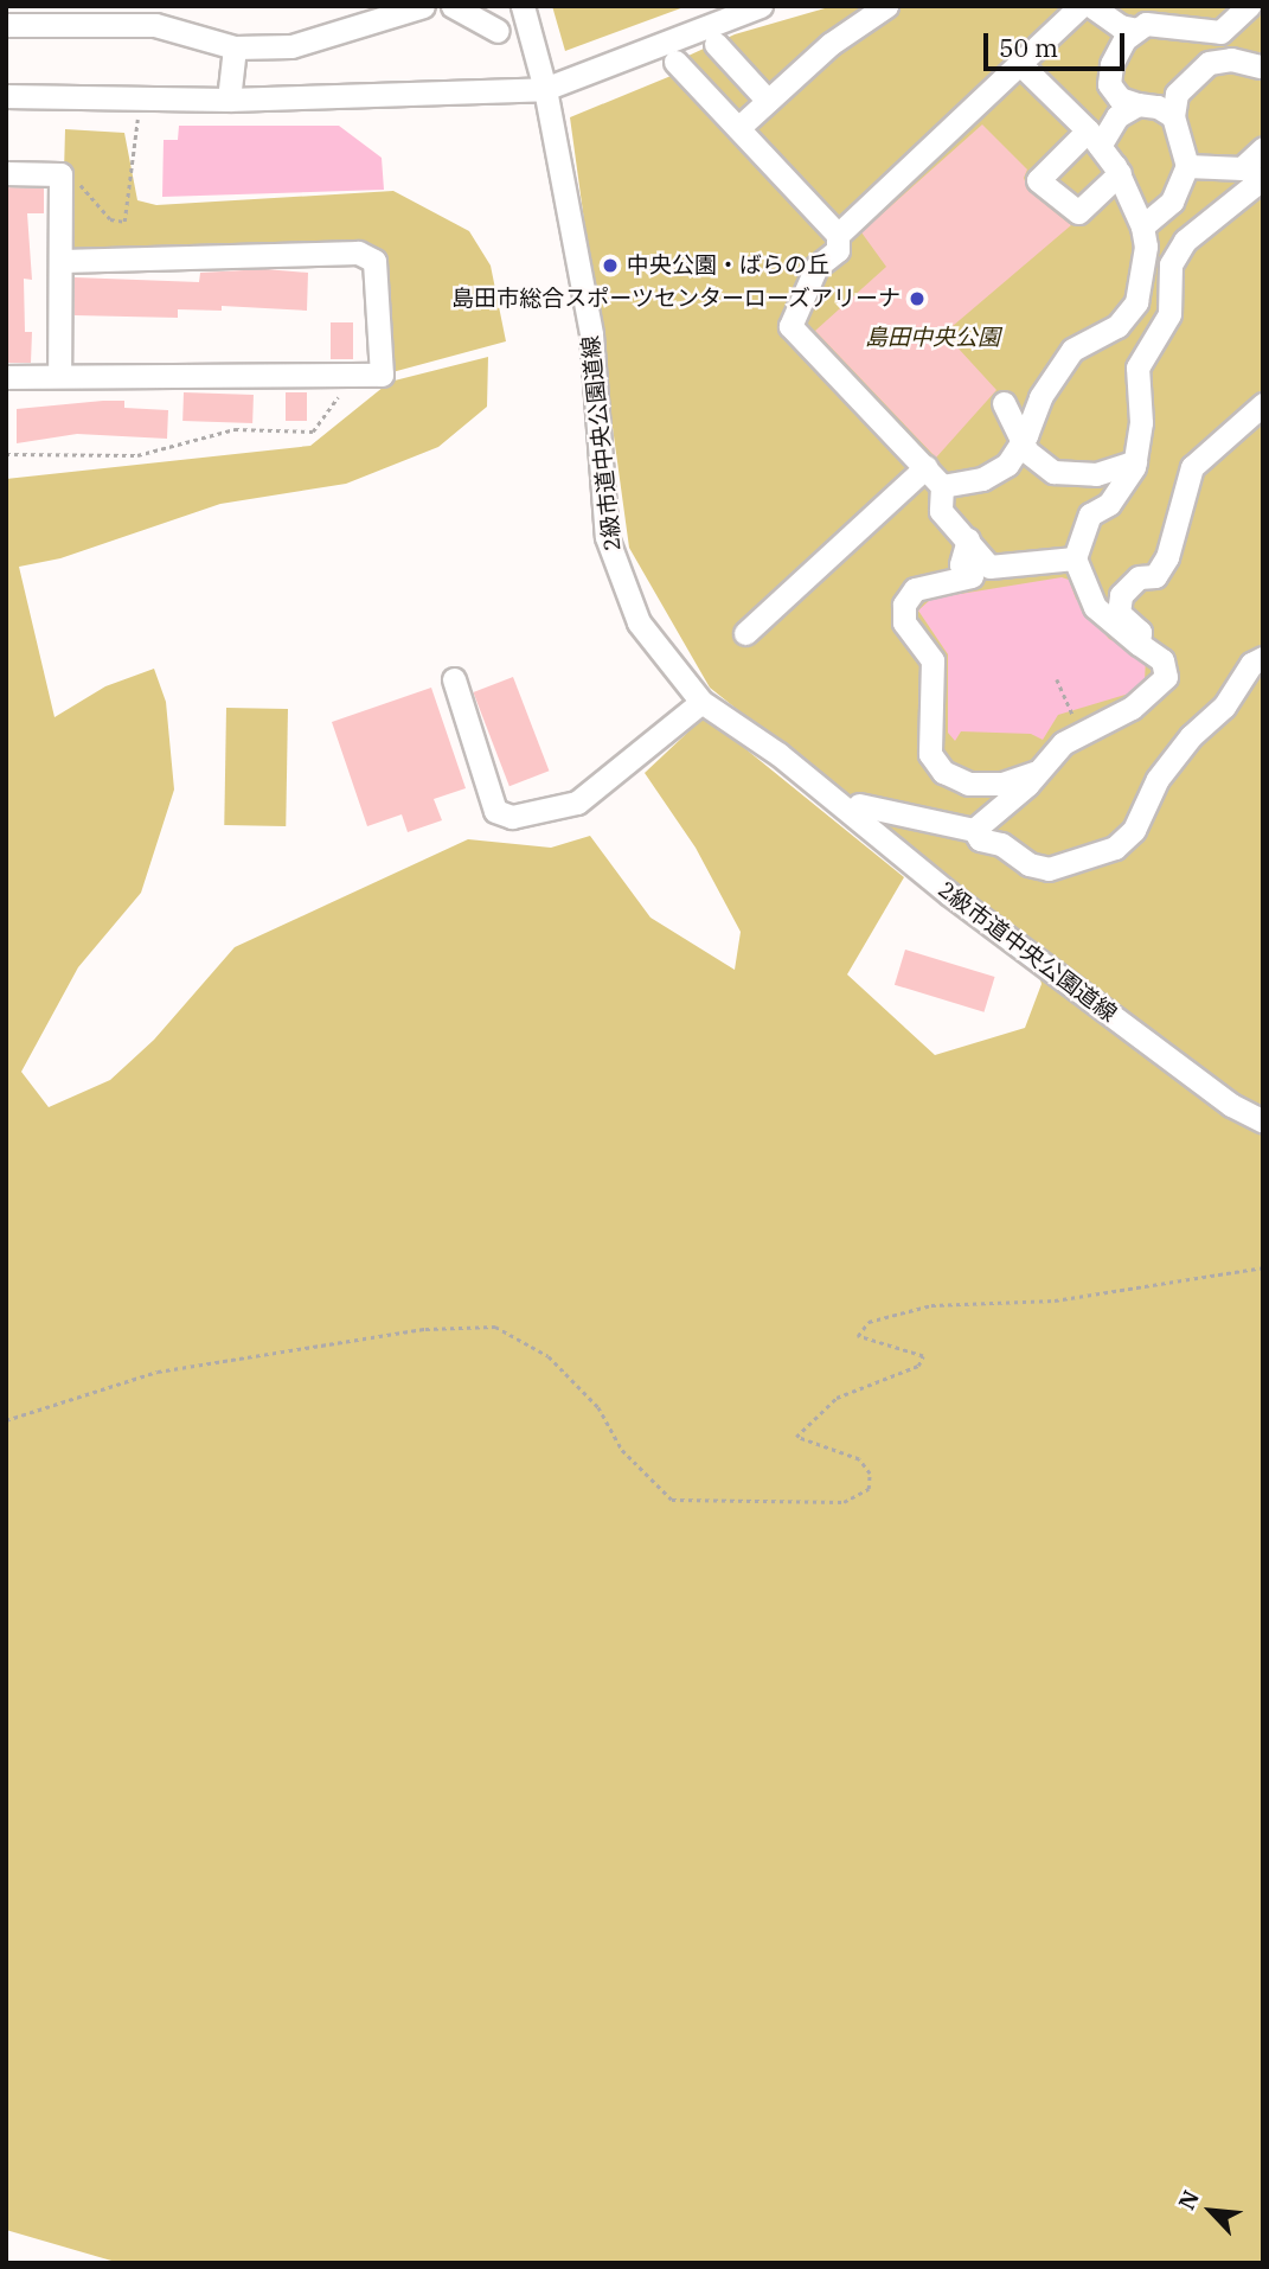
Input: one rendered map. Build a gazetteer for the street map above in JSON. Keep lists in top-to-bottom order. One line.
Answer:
{"streets":{"street":["2級市道中央公園道線"]},"parks":["島田中央公園"],"places":["中央公園・ばらの丘","島田市総合スポーツセンターローズアリーナ"],"scale_bar":"50 m","north":"top left"}
